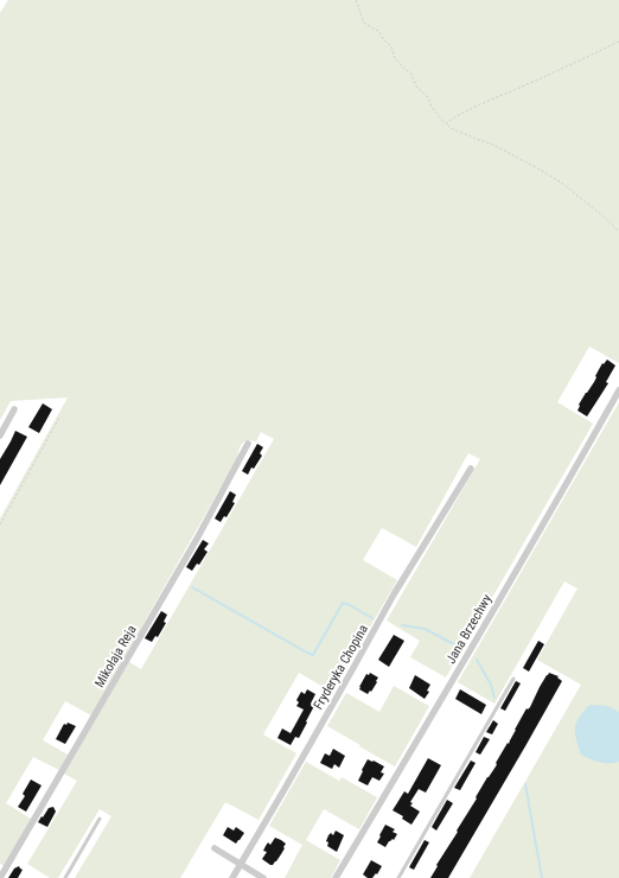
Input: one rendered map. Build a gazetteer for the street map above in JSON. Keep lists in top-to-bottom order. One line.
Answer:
{"streets":{"street":["Jana Brzechwy","Mikołaja Reja","Fryderyka Chopina"]}}
